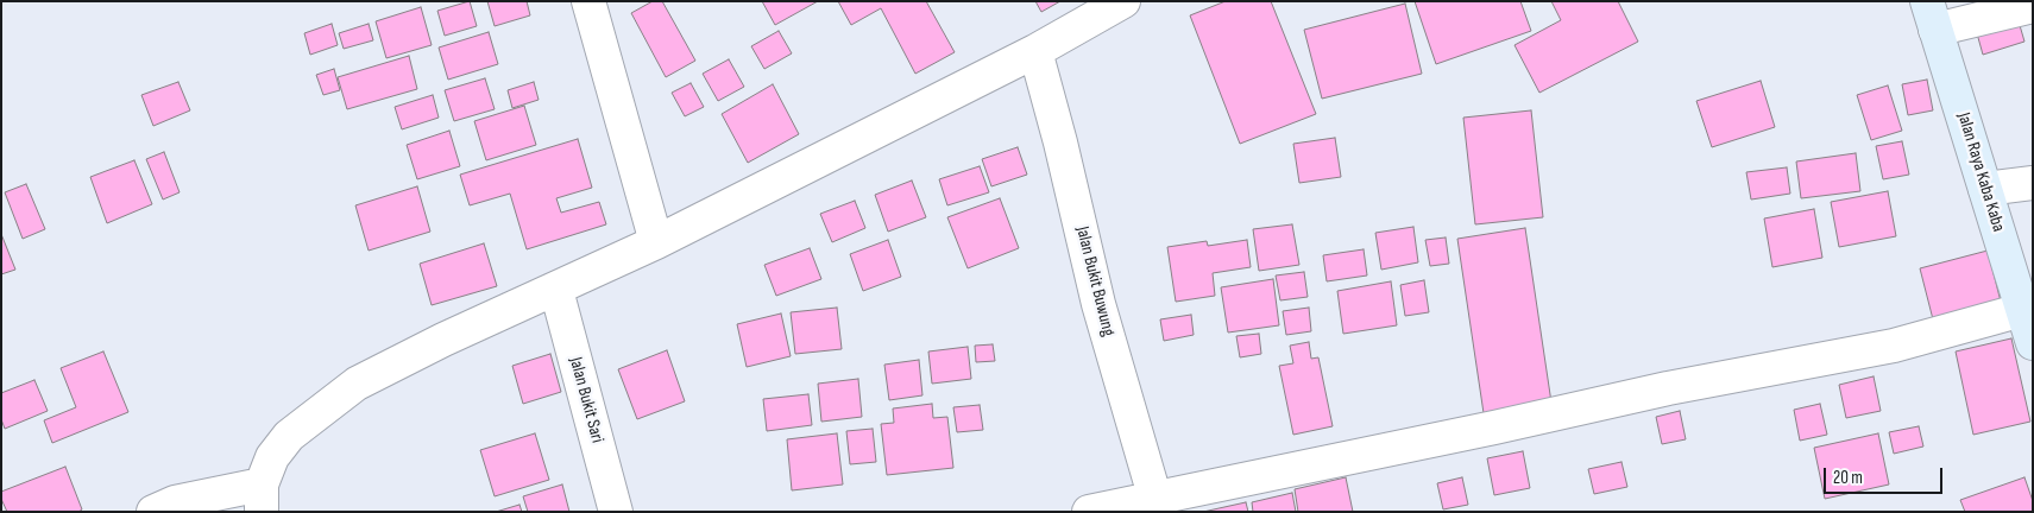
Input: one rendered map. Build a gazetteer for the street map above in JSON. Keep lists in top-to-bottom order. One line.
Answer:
{"streets":{"street":["Jalan Raya Kaba Kaba","Jalan Bukit Buwung","Jalan Bukit Sari"]},"scale_bar":"20 m"}
